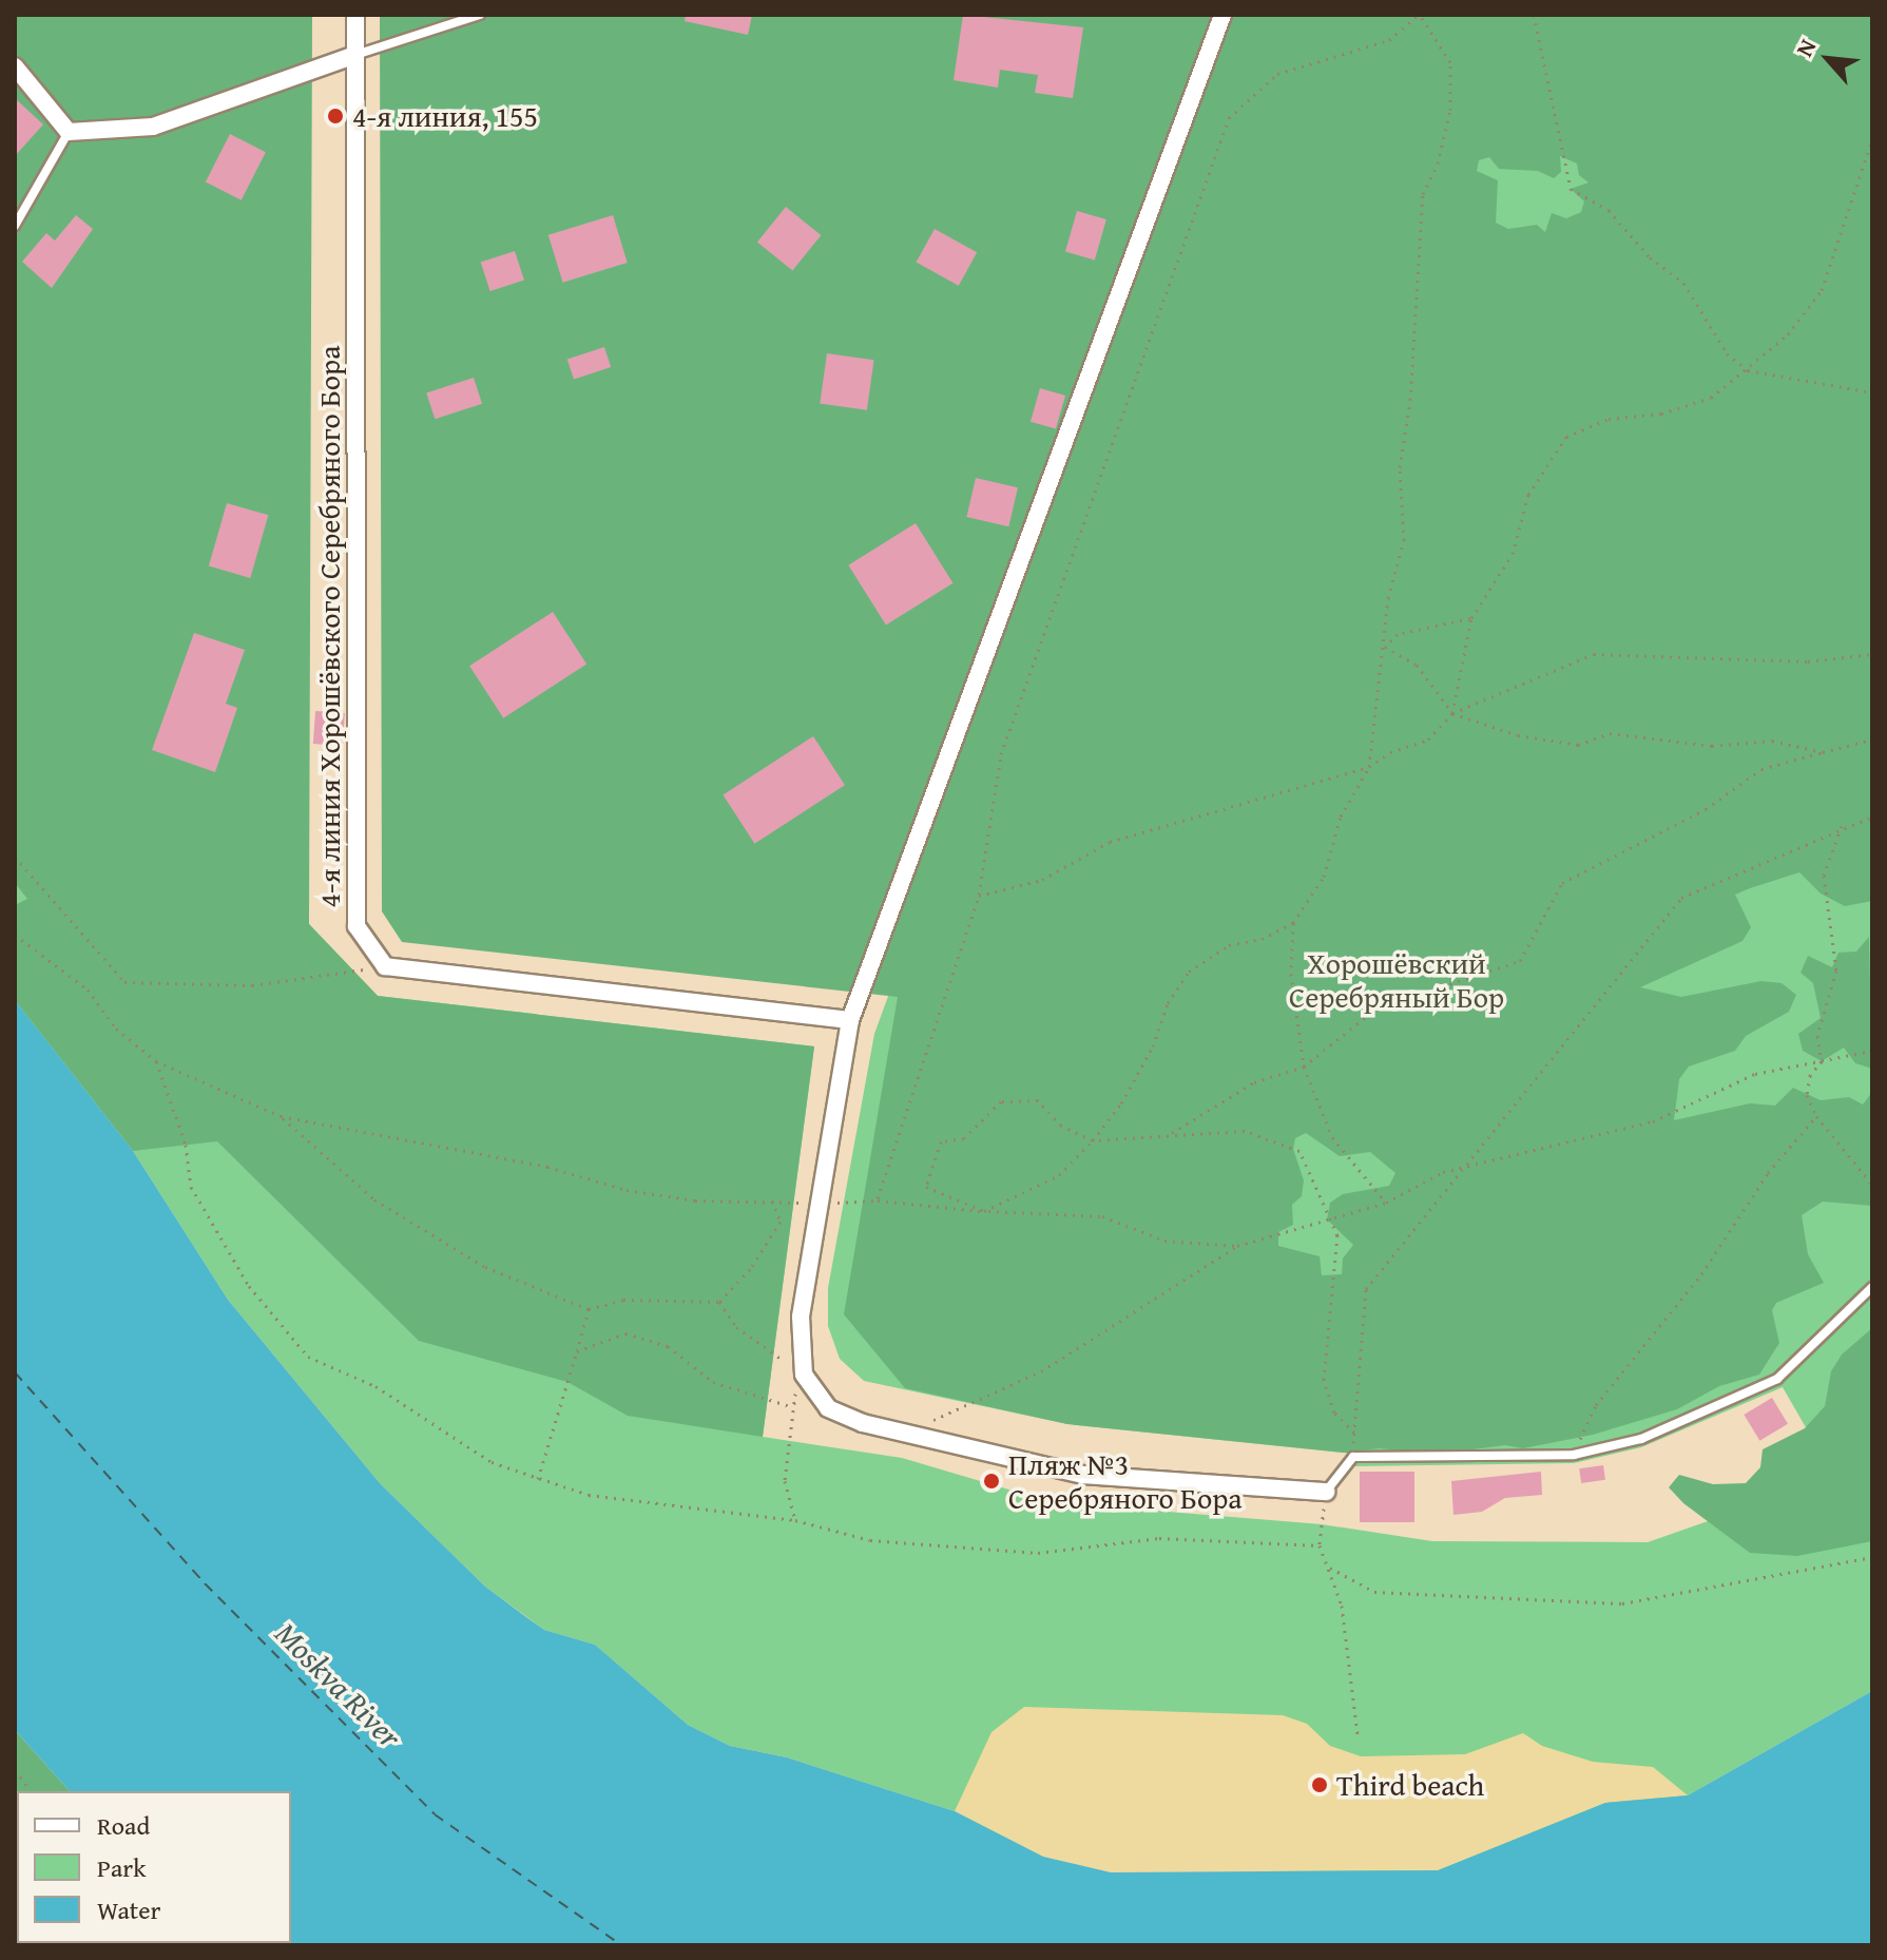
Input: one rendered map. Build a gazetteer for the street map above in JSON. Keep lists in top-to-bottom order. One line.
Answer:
{"streets":{"street":["4-я линия Хорошёвского Серебряного Бора"]},"water":["Moskva River"],"parks":["Хорошёвский Серебряный Бор"],"places":["4-я линия, 155","Пляж №3 Cеребряного Бора","Third beach"],"legend":["Road","Park","Water"],"north":"top left"}
